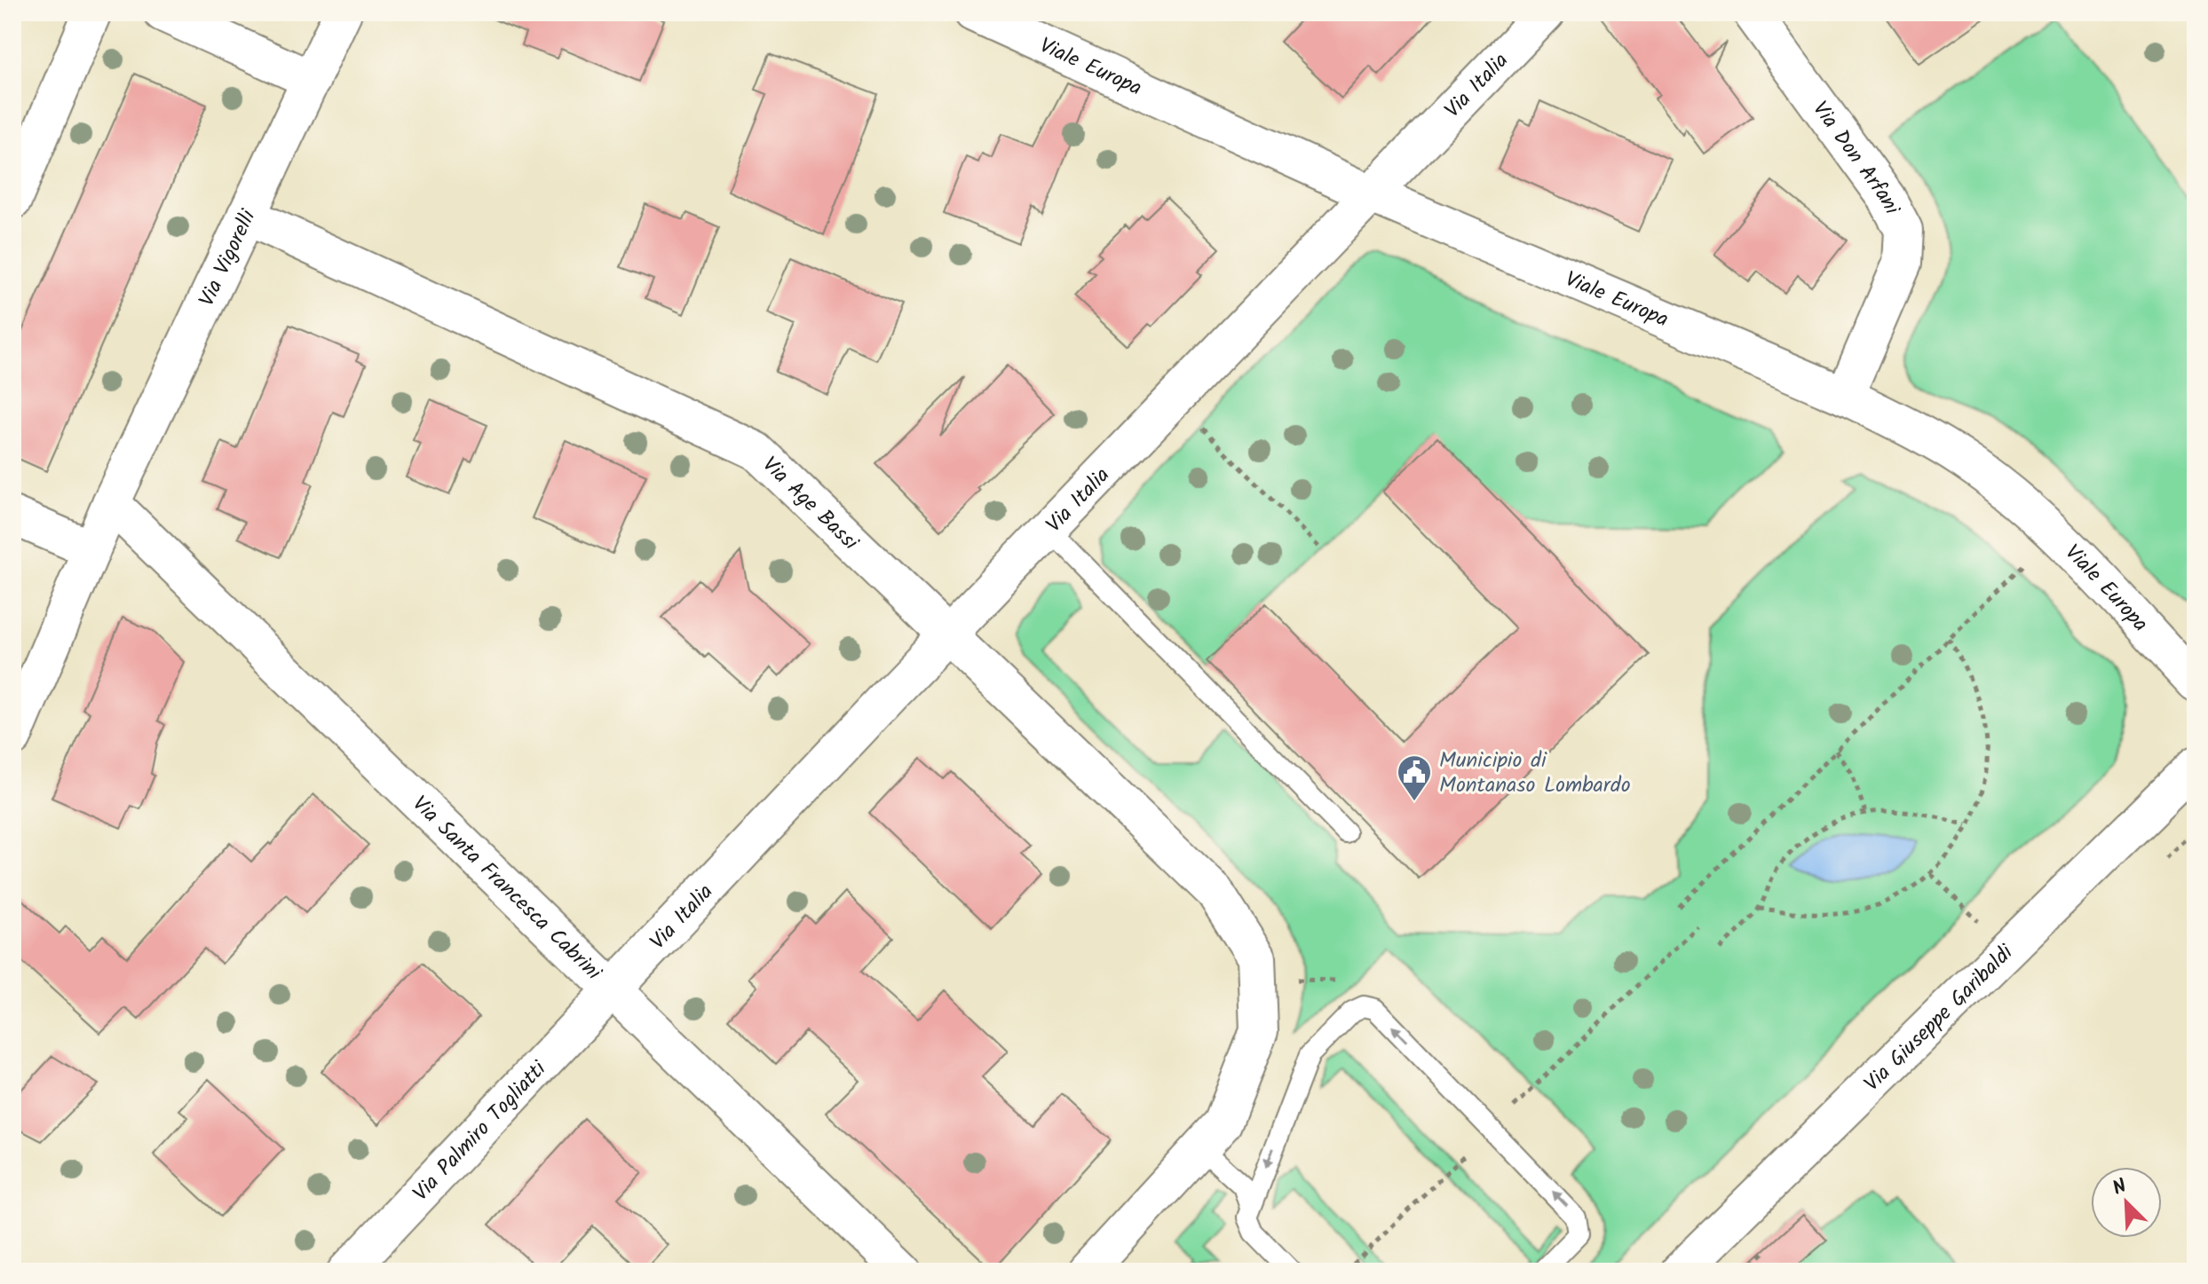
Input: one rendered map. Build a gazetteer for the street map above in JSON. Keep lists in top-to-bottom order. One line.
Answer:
{"streets":{"street":["Viale Europa","Via Italia","Via Don Arfani","Via Vigorelli","Via Age Bassi","Via Santa Francesca Cabrini","Via Giuseppe Garibaldi","Via Palmiro Togliatti"]},"crossings":[["Viale Europa","Via Italia"],["Viale Europa","Via Don Arfani"],["Via Italia","Via Age Bassi"],["Via Italia","Via Santa Francesca Cabrini"],["Via Italia","Via Palmiro Togliatti"],["Via Vigorelli","Via Age Bassi"],["Via Vigorelli","Via Santa Francesca Cabrini"],["Via Santa Francesca Cabrini","Via Palmiro Togliatti"]],"places":{"public building":["Municipio di Montanaso Lombardo"]},"north":"top left"}
